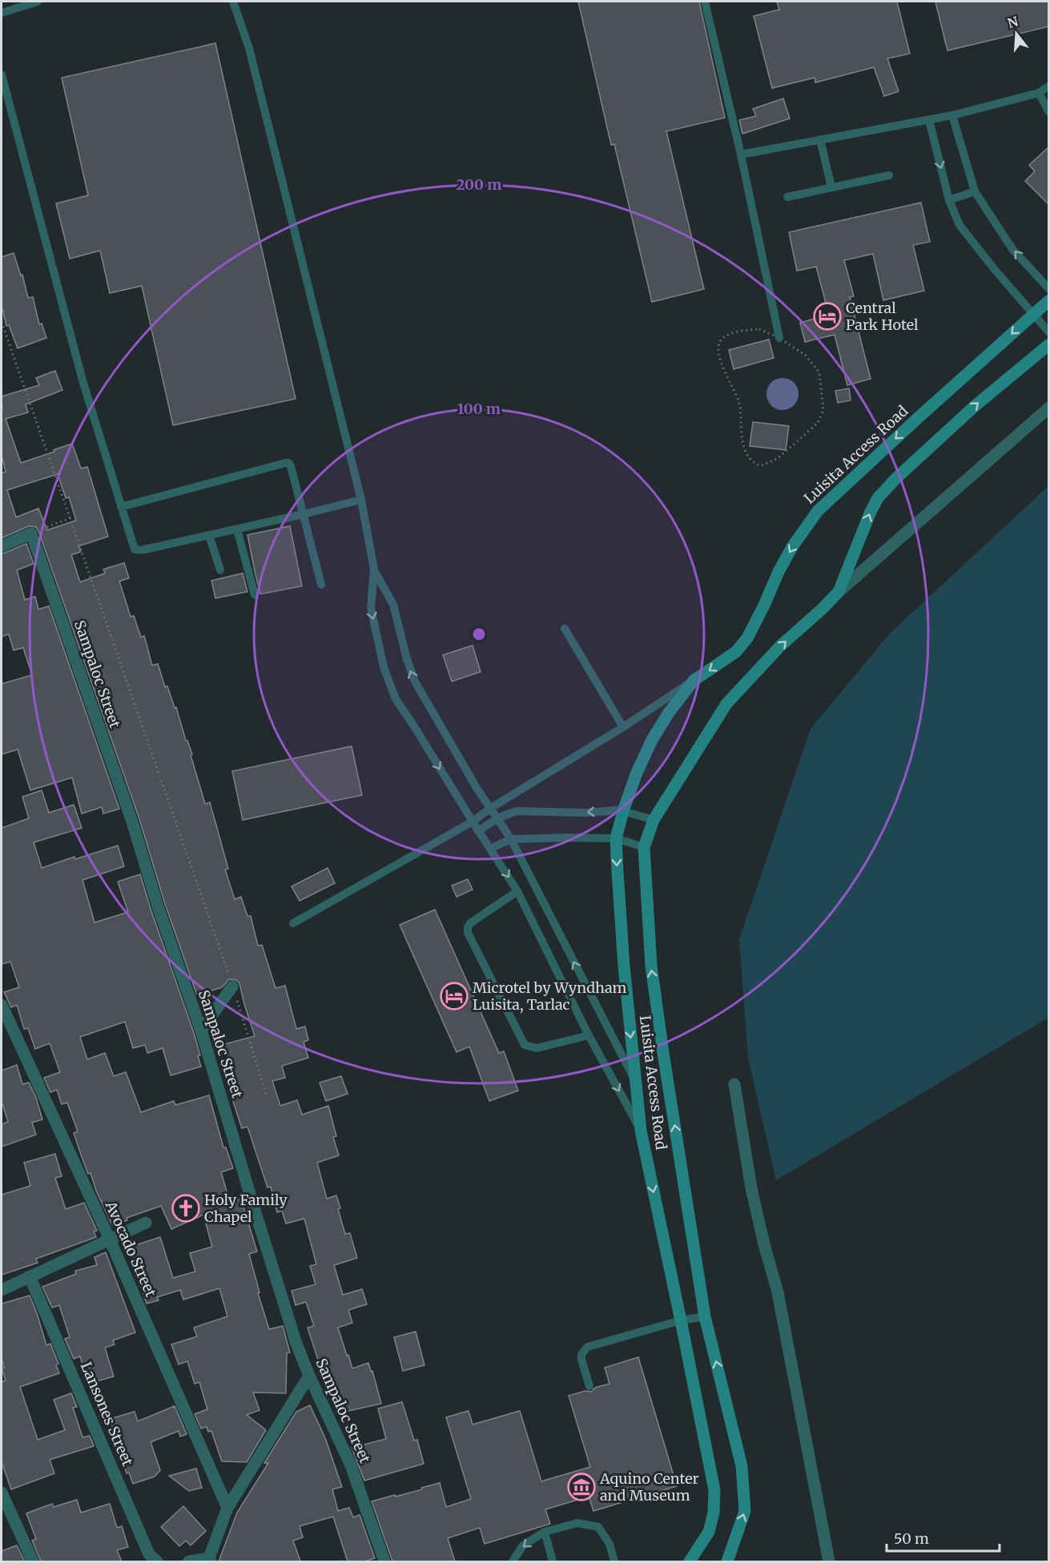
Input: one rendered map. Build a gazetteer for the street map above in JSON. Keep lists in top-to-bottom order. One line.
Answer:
{"streets":{"main road":["Luisita Access Road"],"street":["Sampaloc Street","Avocado Street","Lansones Street"]},"places":{"hotel":["Central Park Hotel","Microtel by Wyndham Luisita, Tarlac"],"church":["Holy Family Chapel"],"museum":["Aquino Center and Museum"]},"scale_bar":"50 m","north":"top","rings":["200 m","100 m"]}
